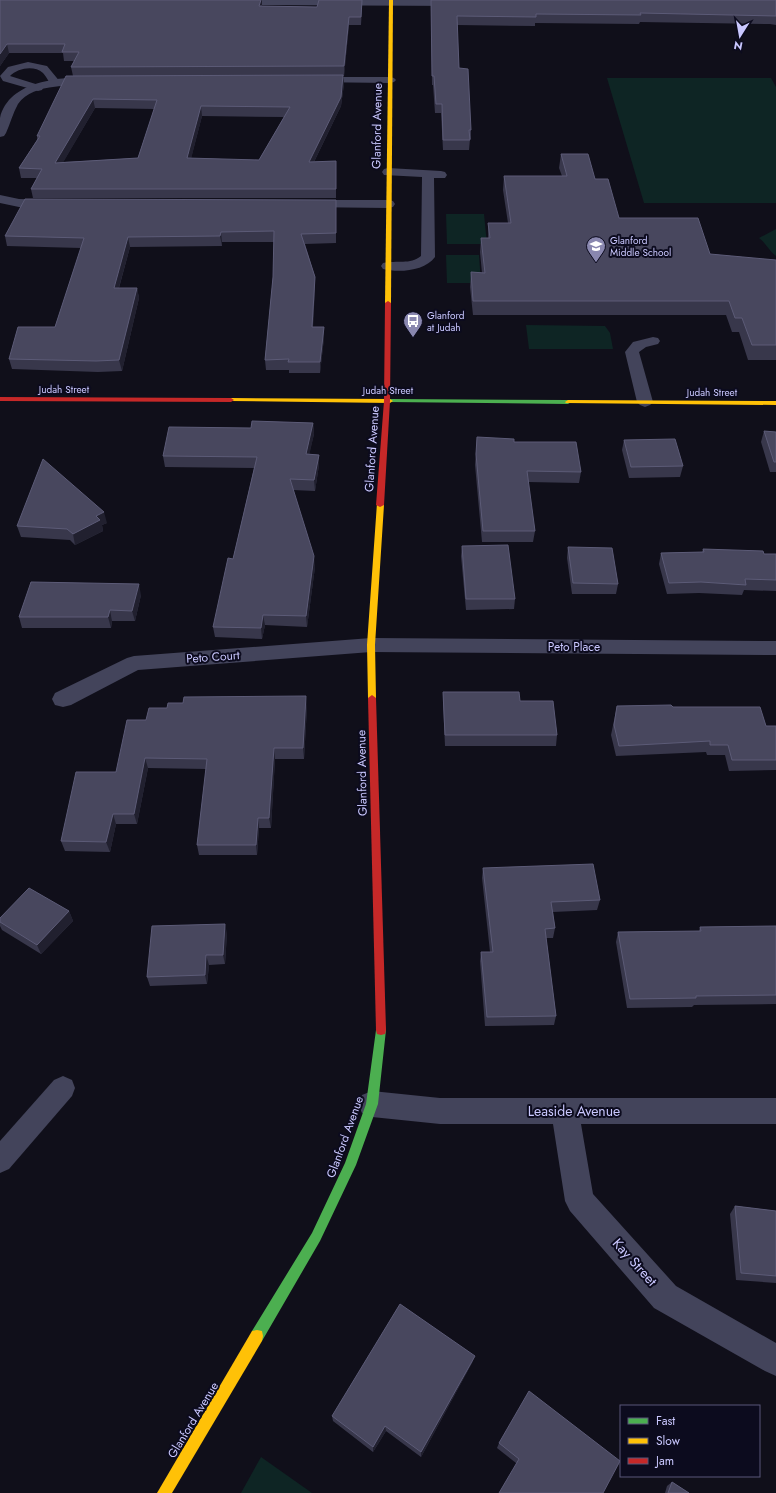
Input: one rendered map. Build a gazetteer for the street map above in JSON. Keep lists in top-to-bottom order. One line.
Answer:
{"streets":{"main road":["Glanford Avenue","Judah Street"],"street":["Peto Place","Peto Court","Leaside Avenue","Kay Street"]},"crossings":[["Glanford Avenue","Judah Street"],["Glanford Avenue","Peto Place"],["Glanford Avenue","Peto Court"],["Glanford Avenue","Leaside Avenue"],["Peto Place","Peto Court"],["Leaside Avenue","Kay Street"]],"places":{"school or university":["Glanford Middle School"],"bus stop":["Glanford at Judah"]},"legend":["Fast","Slow","Jam"],"north":"bottom"}
